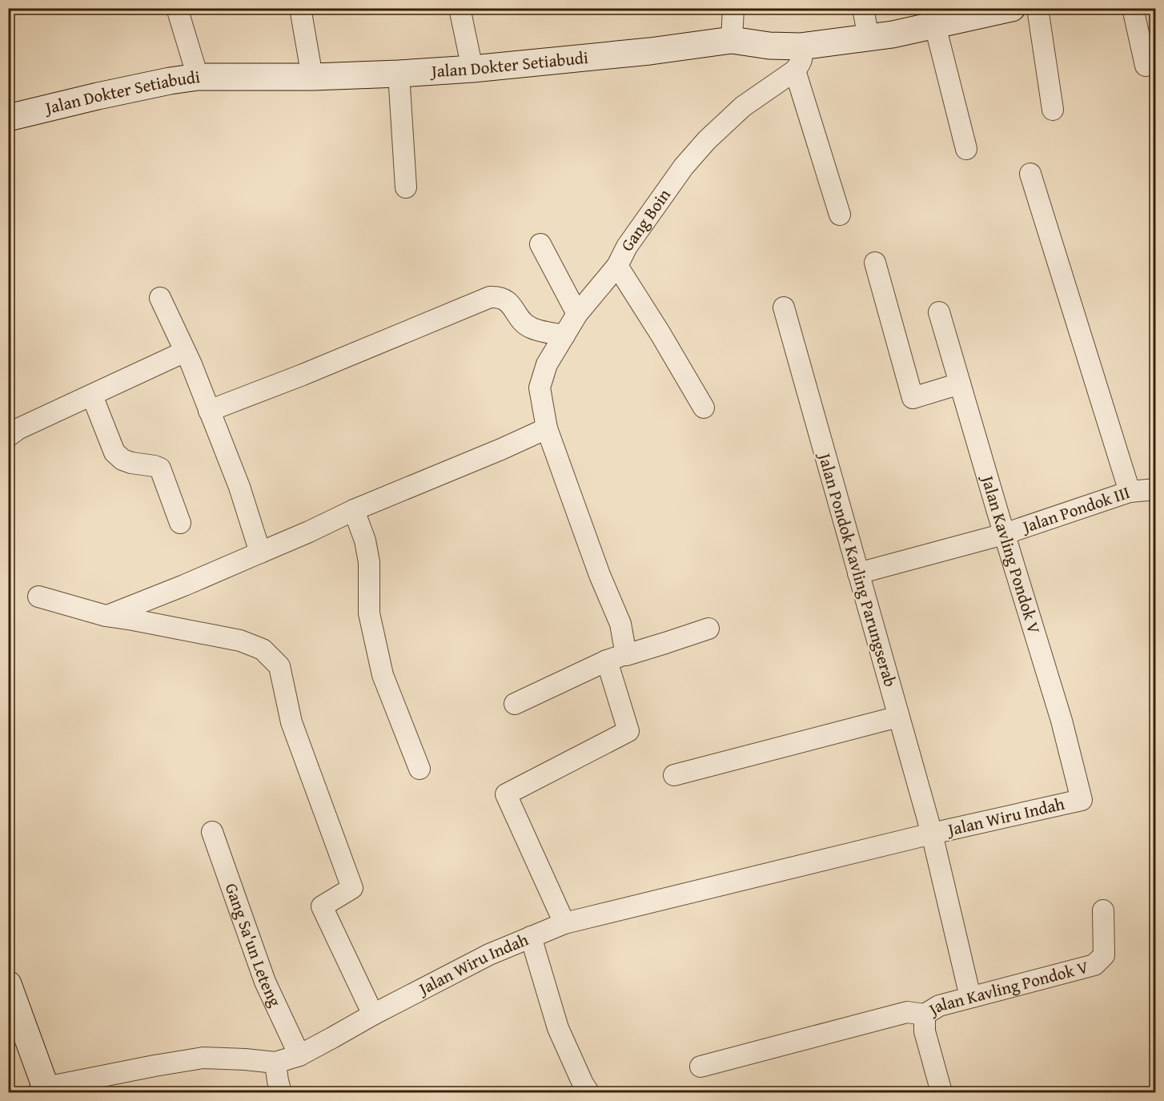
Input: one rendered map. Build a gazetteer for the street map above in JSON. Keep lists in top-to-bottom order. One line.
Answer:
{"streets":{"street":["Jalan Dokter Setiabudi","Gang Boin","Jalan Pondok III","Jalan Kavling Pondok V","Jalan Pondok Kavling Parungserab","Jalan Wiru Indah","Gang Sa'un Leteng"]},"crossings":[["Jalan Dokter Setiabudi","Gang Boin"],["Gang Boin","Jalan Wiru Indah"],["Jalan Pondok III","Jalan Kavling Pondok V"],["Jalan Pondok III","Jalan Pondok Kavling Parungserab"],["Jalan Kavling Pondok V","Jalan Pondok Kavling Parungserab"],["Jalan Kavling Pondok V","Jalan Wiru Indah"],["Jalan Pondok Kavling Parungserab","Jalan Wiru Indah"],["Jalan Wiru Indah","Gang Sa'un Leteng"]]}
